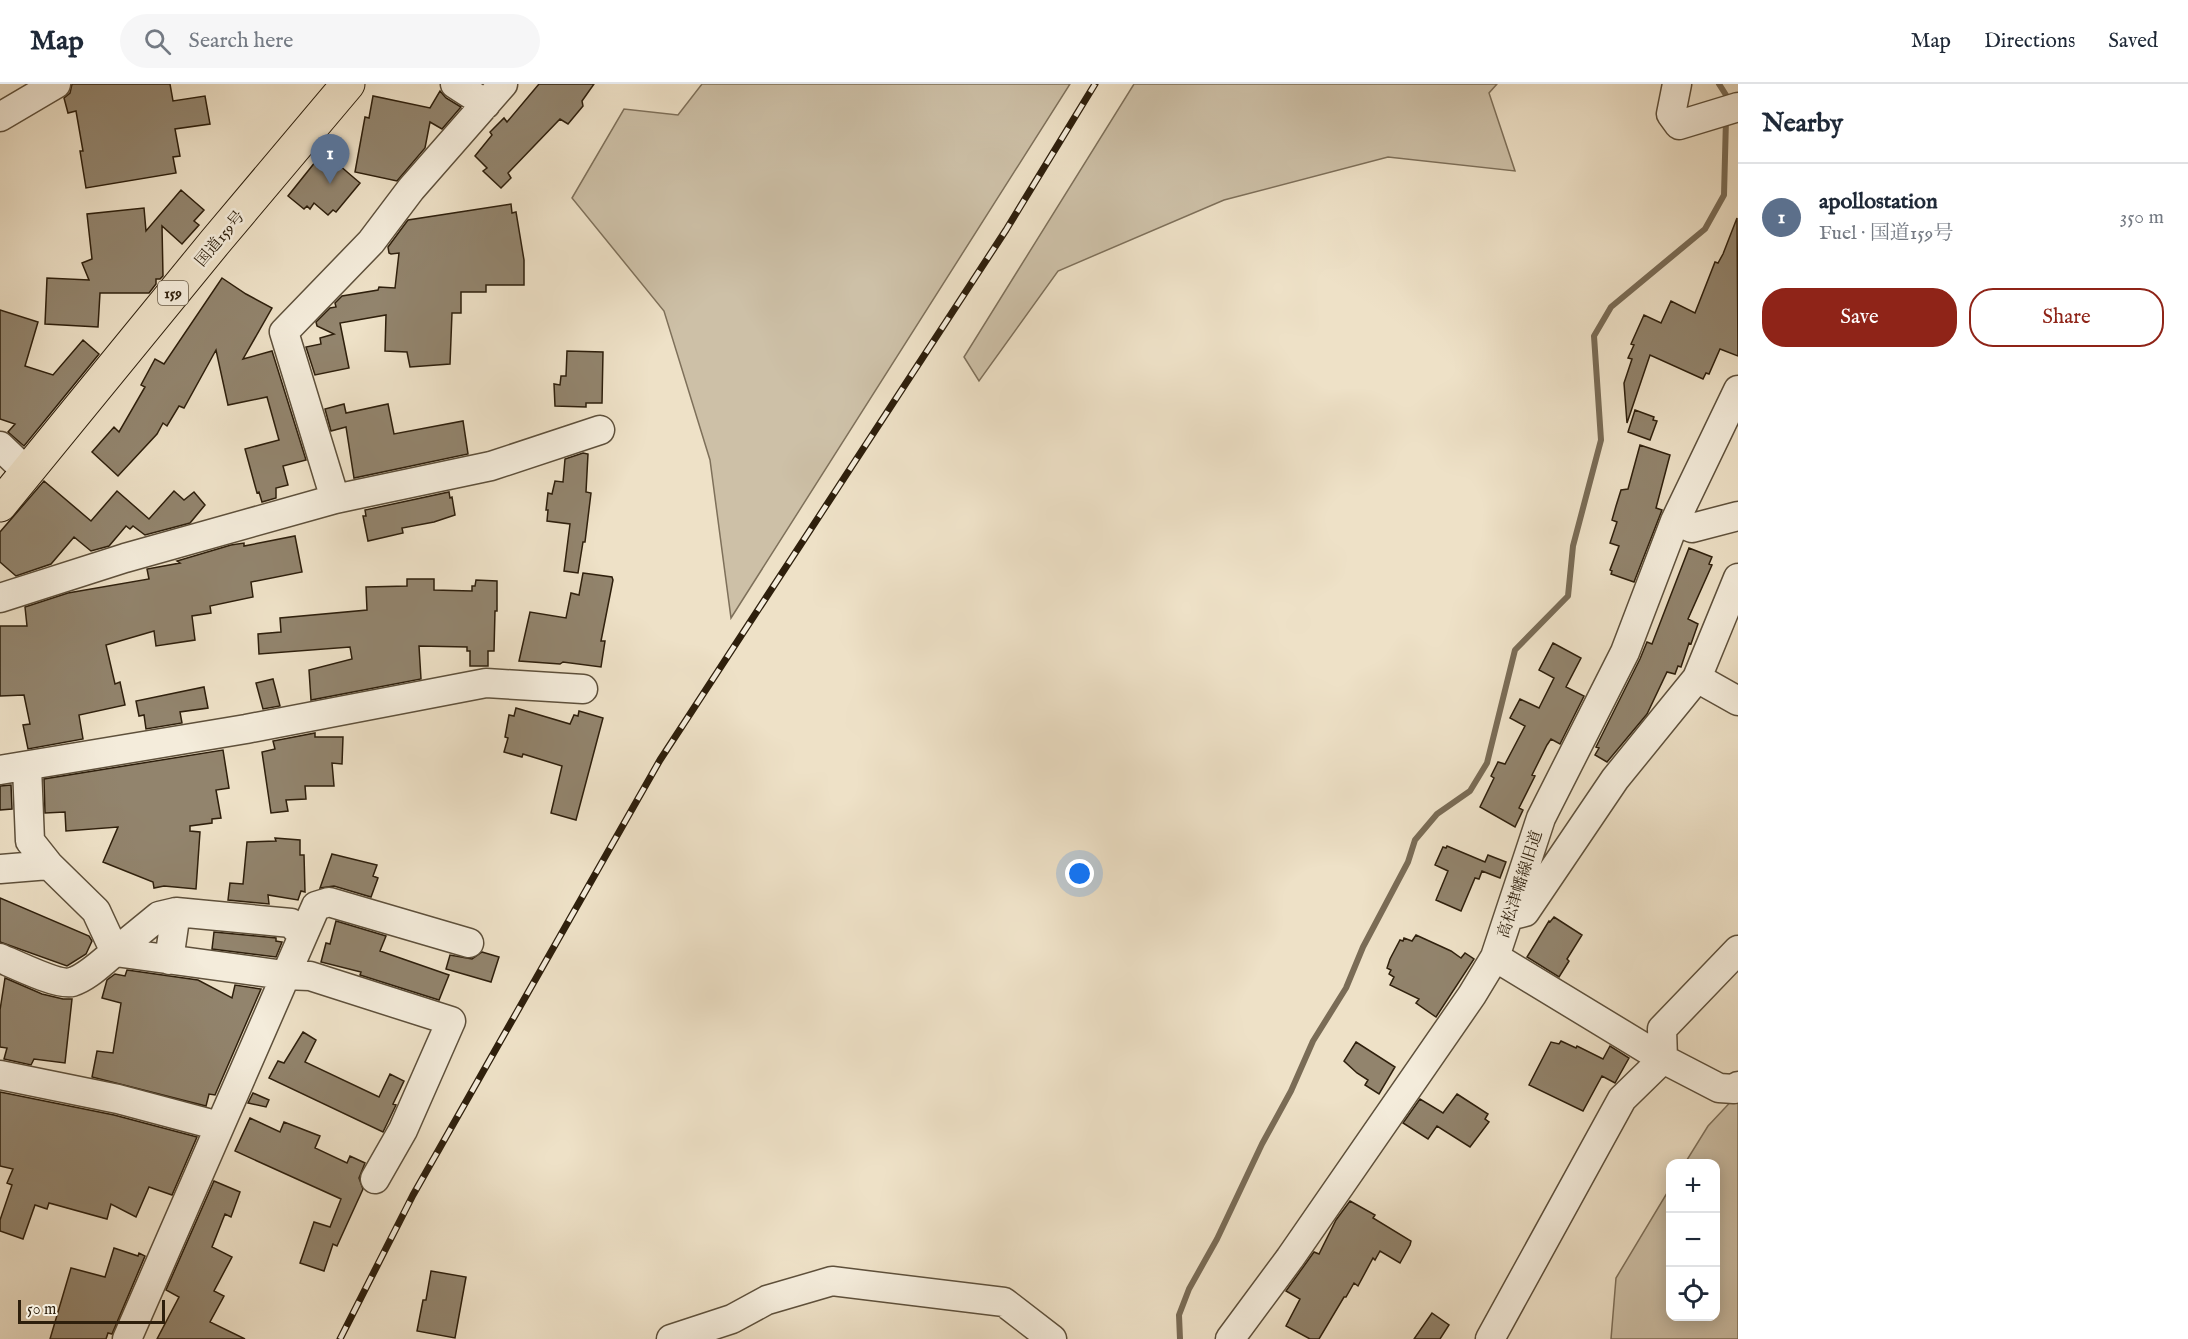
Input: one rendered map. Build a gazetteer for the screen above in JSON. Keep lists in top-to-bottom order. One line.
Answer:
{"streets":{"highway":["国道159号","159"],"street":["高松津幡線旧道"]},"scale_bar":"50 m","page":{"header":"Map","search":"Search here","nav":["Map","Directions","Saved"],"heading":"Nearby","pins":"1","list":[{"mark":"1","name":"apollostation","note":"Fuel · 国道159号","value":"350 m"}],"buttons":["Save","Share"],"map_buttons":["+","−"],"scale":"50 m"}}
